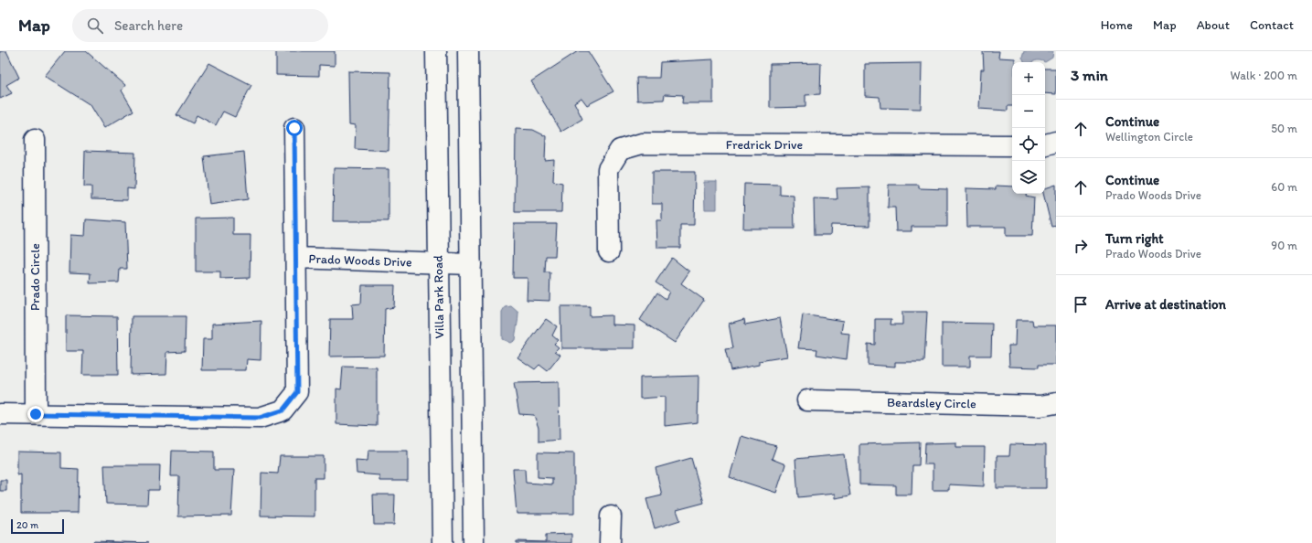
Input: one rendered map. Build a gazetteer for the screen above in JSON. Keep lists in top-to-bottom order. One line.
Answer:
{"streets":{"street":["Fredrick Drive","Prado Woods Drive","Prado Circle","Villa Park Road","Beardsley Circle"]},"crossings":[["Prado Woods Drive","Prado Circle"],["Prado Woods Drive","Villa Park Road"]],"scale_bar":"20 m","page":{"header":"Map","search":"Search here","nav":["Home","Map","About","Contact"],"heading":["3 min","Walk · 200 m"],"map_buttons":["+","−"],"list":[["Continue","Wellington Circle","50 m"],["Continue","Prado Woods Drive","60 m"],["Turn right","Prado Woods Drive","90 m"],"Arrive at destination"],"scale":"20 m"}}
